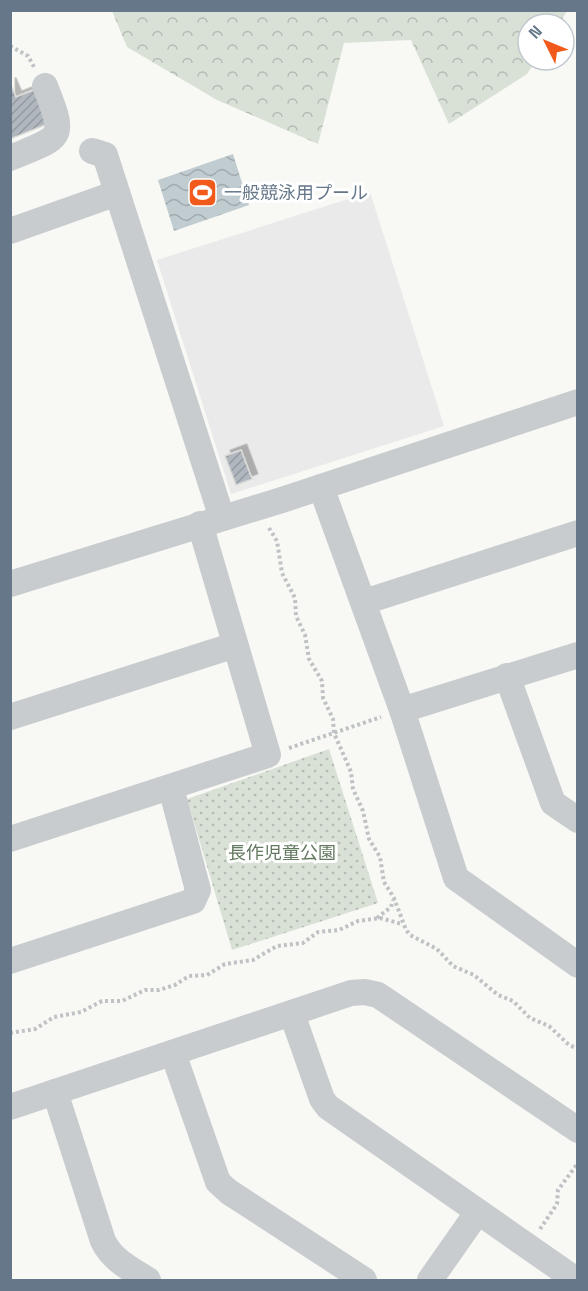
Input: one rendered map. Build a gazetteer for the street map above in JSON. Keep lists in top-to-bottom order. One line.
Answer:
{"parks":["長作児童公園"],"places":{"sports":["一般競泳用プール"]},"north":"top left"}
